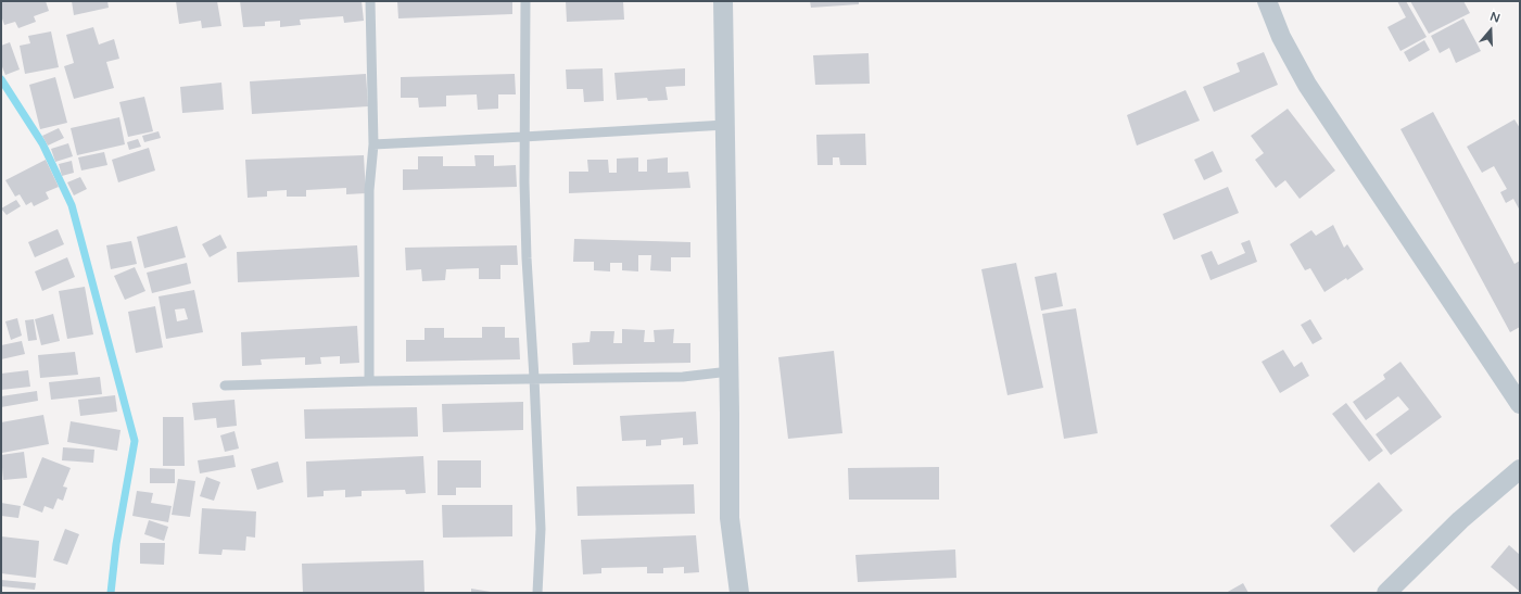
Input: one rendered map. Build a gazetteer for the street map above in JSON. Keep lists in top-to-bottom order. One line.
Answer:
{"north":"top"}
